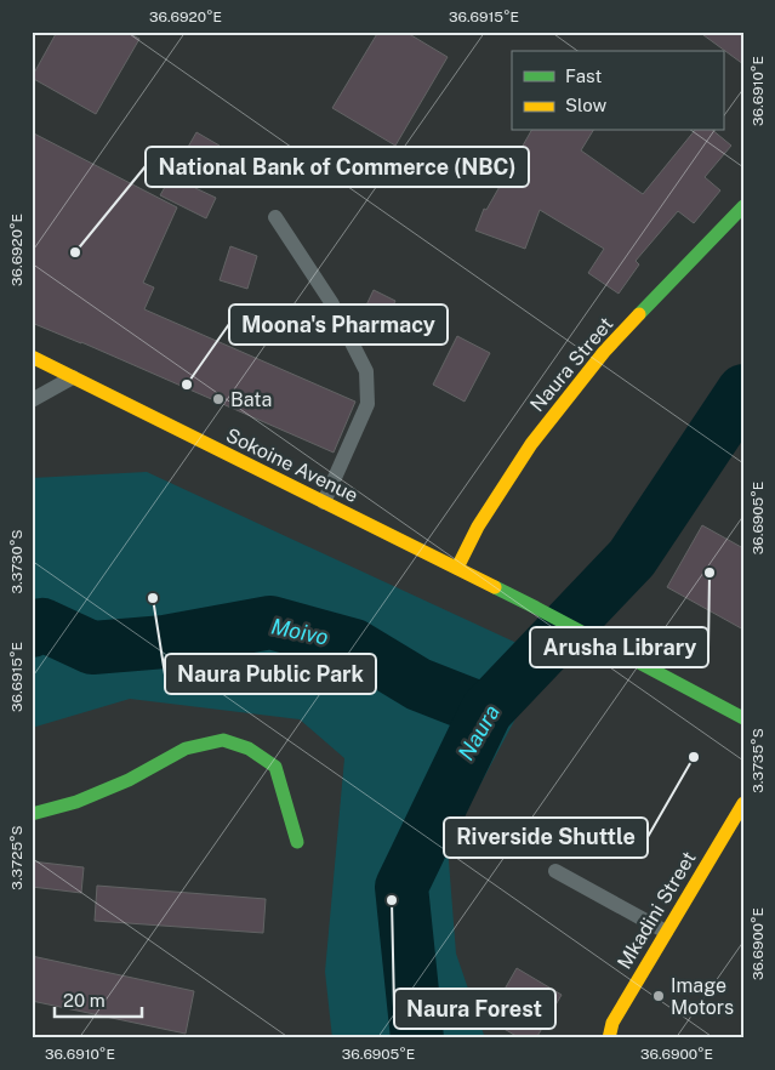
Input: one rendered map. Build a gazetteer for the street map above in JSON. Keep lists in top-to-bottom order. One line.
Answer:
{"streets":{"street":["Naura Street","Sokoine Avenue","Mkadini Street"]},"crossings":[["Naura Street","Sokoine Avenue"]],"water":["Moivo","Naura"],"places":["National Bank of Commerce (NBC)","Moona's Pharmacy","Bata","Arusha Library","Naura Public Park","Riverside Shuttle","Naura Forest","Image Motors"],"legend":["Fast","Slow"],"scale_bar":"20 m","coordinates":["36.6920°E","36.6915°E","36.6910°E","36.6905°E","3.3730°S","3.3735°S","3.3725°S","36.6900°E"]}
